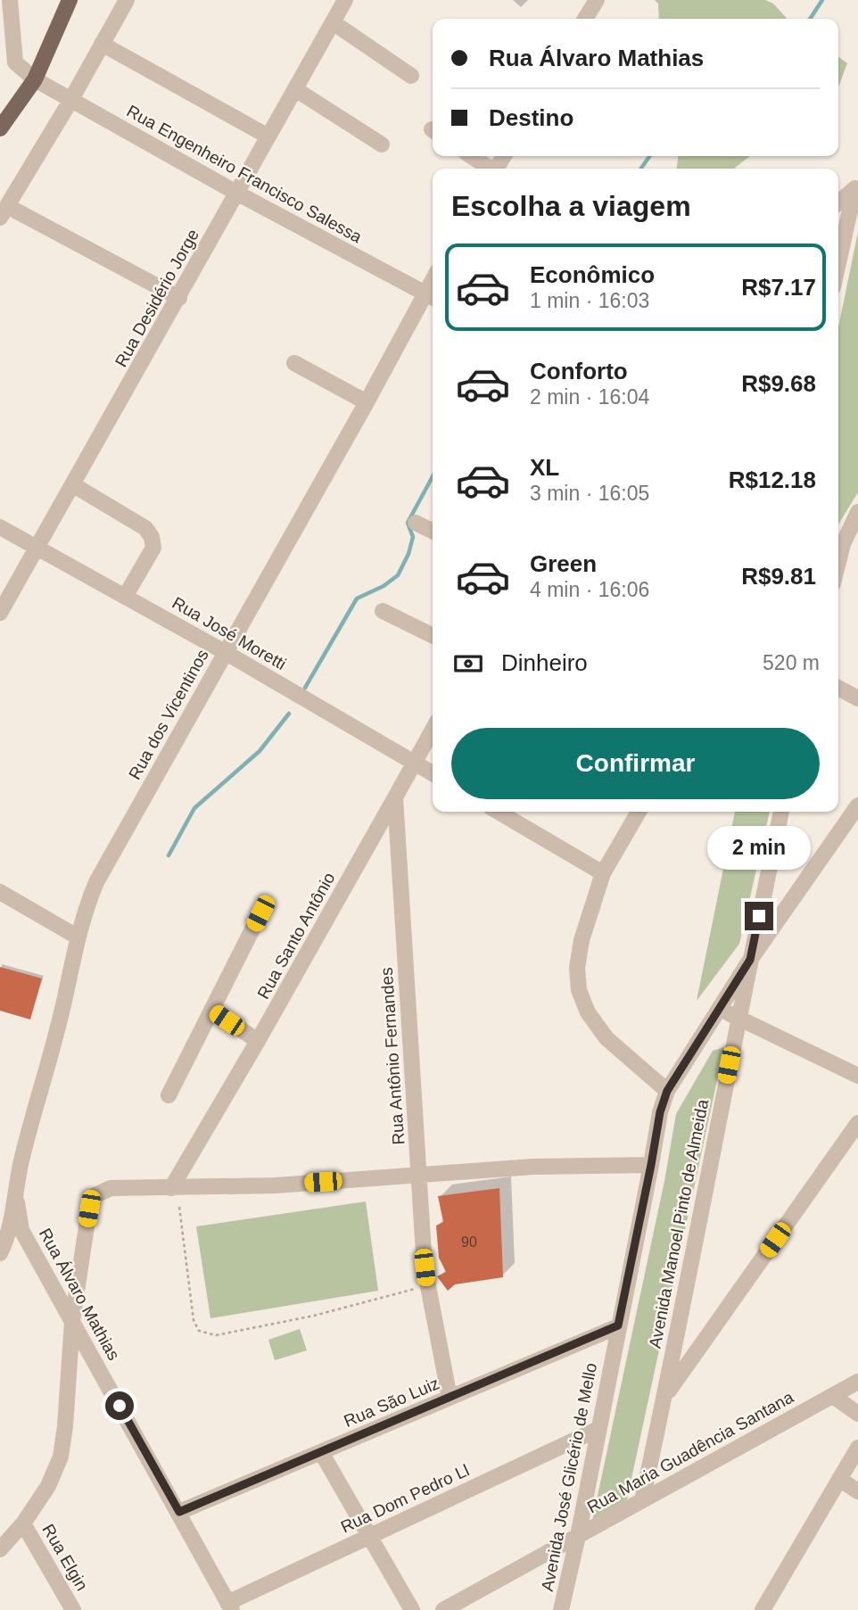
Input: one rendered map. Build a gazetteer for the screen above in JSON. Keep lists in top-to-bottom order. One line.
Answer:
{"streets":{"street":["Rua Engenheiro Francisco Salessa","Rua Desidério Jorge","Rua José Moretti","Rua dos Vicentinos","Rua Santo Antônio","Rua Antônio Fernandes","Avenida Manoel Pinto de Almeida","Rua Álvaro Mathias","Rua São Luiz","Rua Maria Guadência Santana","Avenida José Glicério de Mello","Rua Dom Pedro Ll","Rua Elgin"]},"crossings":[["Rua Engenheiro Francisco Salessa","Rua Desidério Jorge"],["Rua Engenheiro Francisco Salessa","Rua dos Vicentinos"],["Rua Desidério Jorge","Rua José Moretti"],["Rua José Moretti","Rua dos Vicentinos"],["Rua dos Vicentinos","Rua Álvaro Mathias"],["Rua Santo Antônio","Rua Antônio Fernandes"],["Rua Antônio Fernandes","Rua São Luiz"],["Avenida Manoel Pinto de Almeida","Rua Maria Guadência Santana"],["Avenida Manoel Pinto de Almeida","Avenida José Glicério de Mello"],["Rua Álvaro Mathias","Rua São Luiz"],["Rua Álvaro Mathias","Rua Dom Pedro Ll"],["Rua São Luiz","Avenida José Glicério de Mello"],["Rua Maria Guadência Santana","Avenida José Glicério de Mello"],["Avenida José Glicério de Mello","Rua Dom Pedro Ll"]],"house_numbers":["90"],"page":{"banner":["Rua Álvaro Mathias","Destino"],"heading":"Escolha a viagem","list":[{"name":"Econômico","note":"1 min · 16:03","value":"R$7.17"},{"name":"Conforto","note":"2 min · 16:04","value":"R$9.68"},{"name":"XL","note":"3 min · 16:05","value":"R$12.18"},{"name":"Green","note":"4 min · 16:06","value":"R$9.81"}],"pay":["Dinheiro","520 m"],"buttons":"Confirmar","bubble":"2 min"}}
